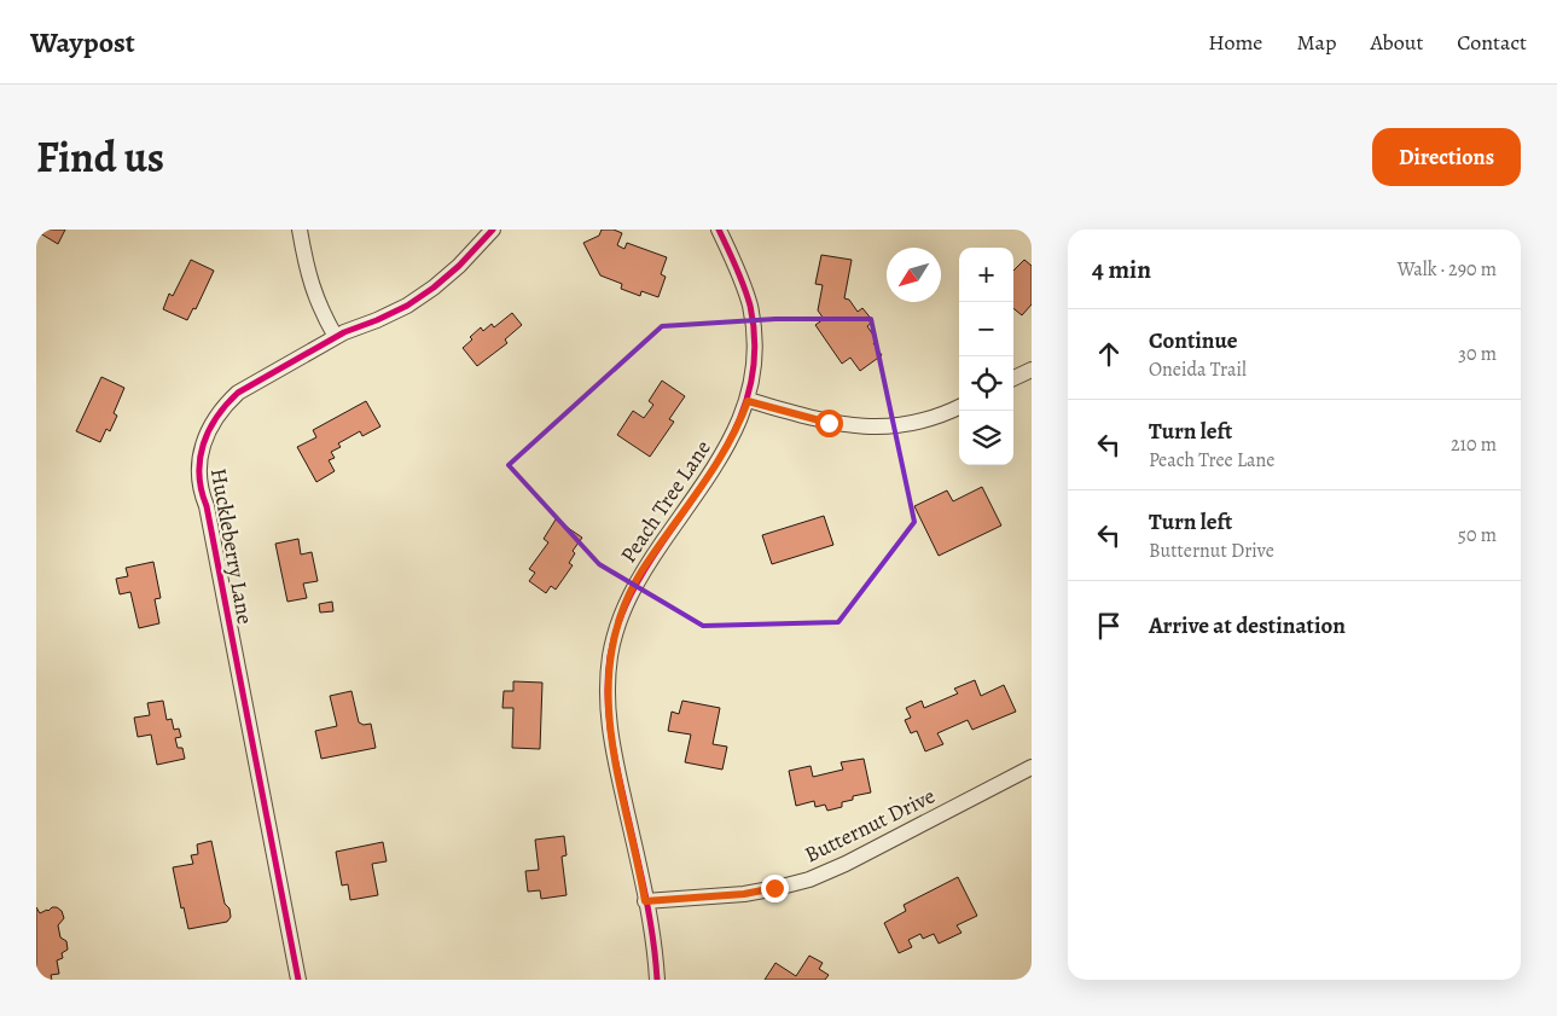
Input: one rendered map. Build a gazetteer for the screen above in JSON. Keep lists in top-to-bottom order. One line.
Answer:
{"streets":{"street":["Peach Tree Lane","Huckleberry Lane","Butternut Drive"]},"crossings":[["Peach Tree Lane","Butternut Drive"]],"north":"bottom left","page":{"header":"Waypost","nav":["Home","Map","About","Contact"],"title":"Find us","buttons":"Directions","heading":["4 min","Walk · 290 m"],"map_buttons":["+","−"],"list":[["Continue","Oneida Trail","30 m"],["Turn left","Peach Tree Lane","210 m"],["Turn left","Butternut Drive","50 m"],"Arrive at destination"]}}
